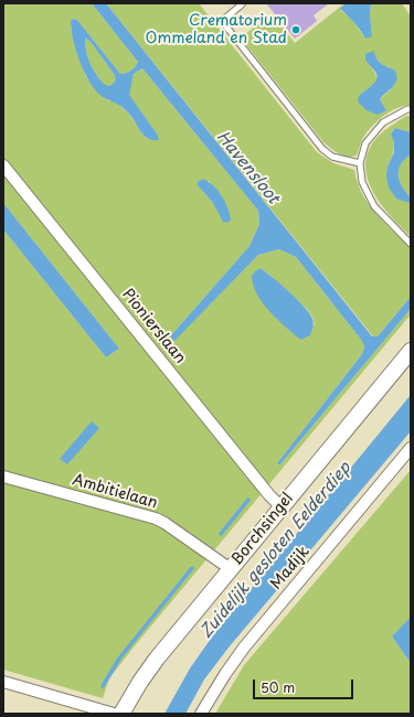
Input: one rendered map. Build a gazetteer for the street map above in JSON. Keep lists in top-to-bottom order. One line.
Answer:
{"streets":{"main road":["Borchsingel"],"street":["Pionierslaan","Ambitielaan","Madijk"]},"crossings":[["Pionierslaan","Borchsingel"],["Ambitielaan","Borchsingel"]],"water":["Havensloot","Zuidelijk gesloten Eelderdiep"],"places":["Crematorium Ommeland en Stad"],"scale_bar":"50 m"}
